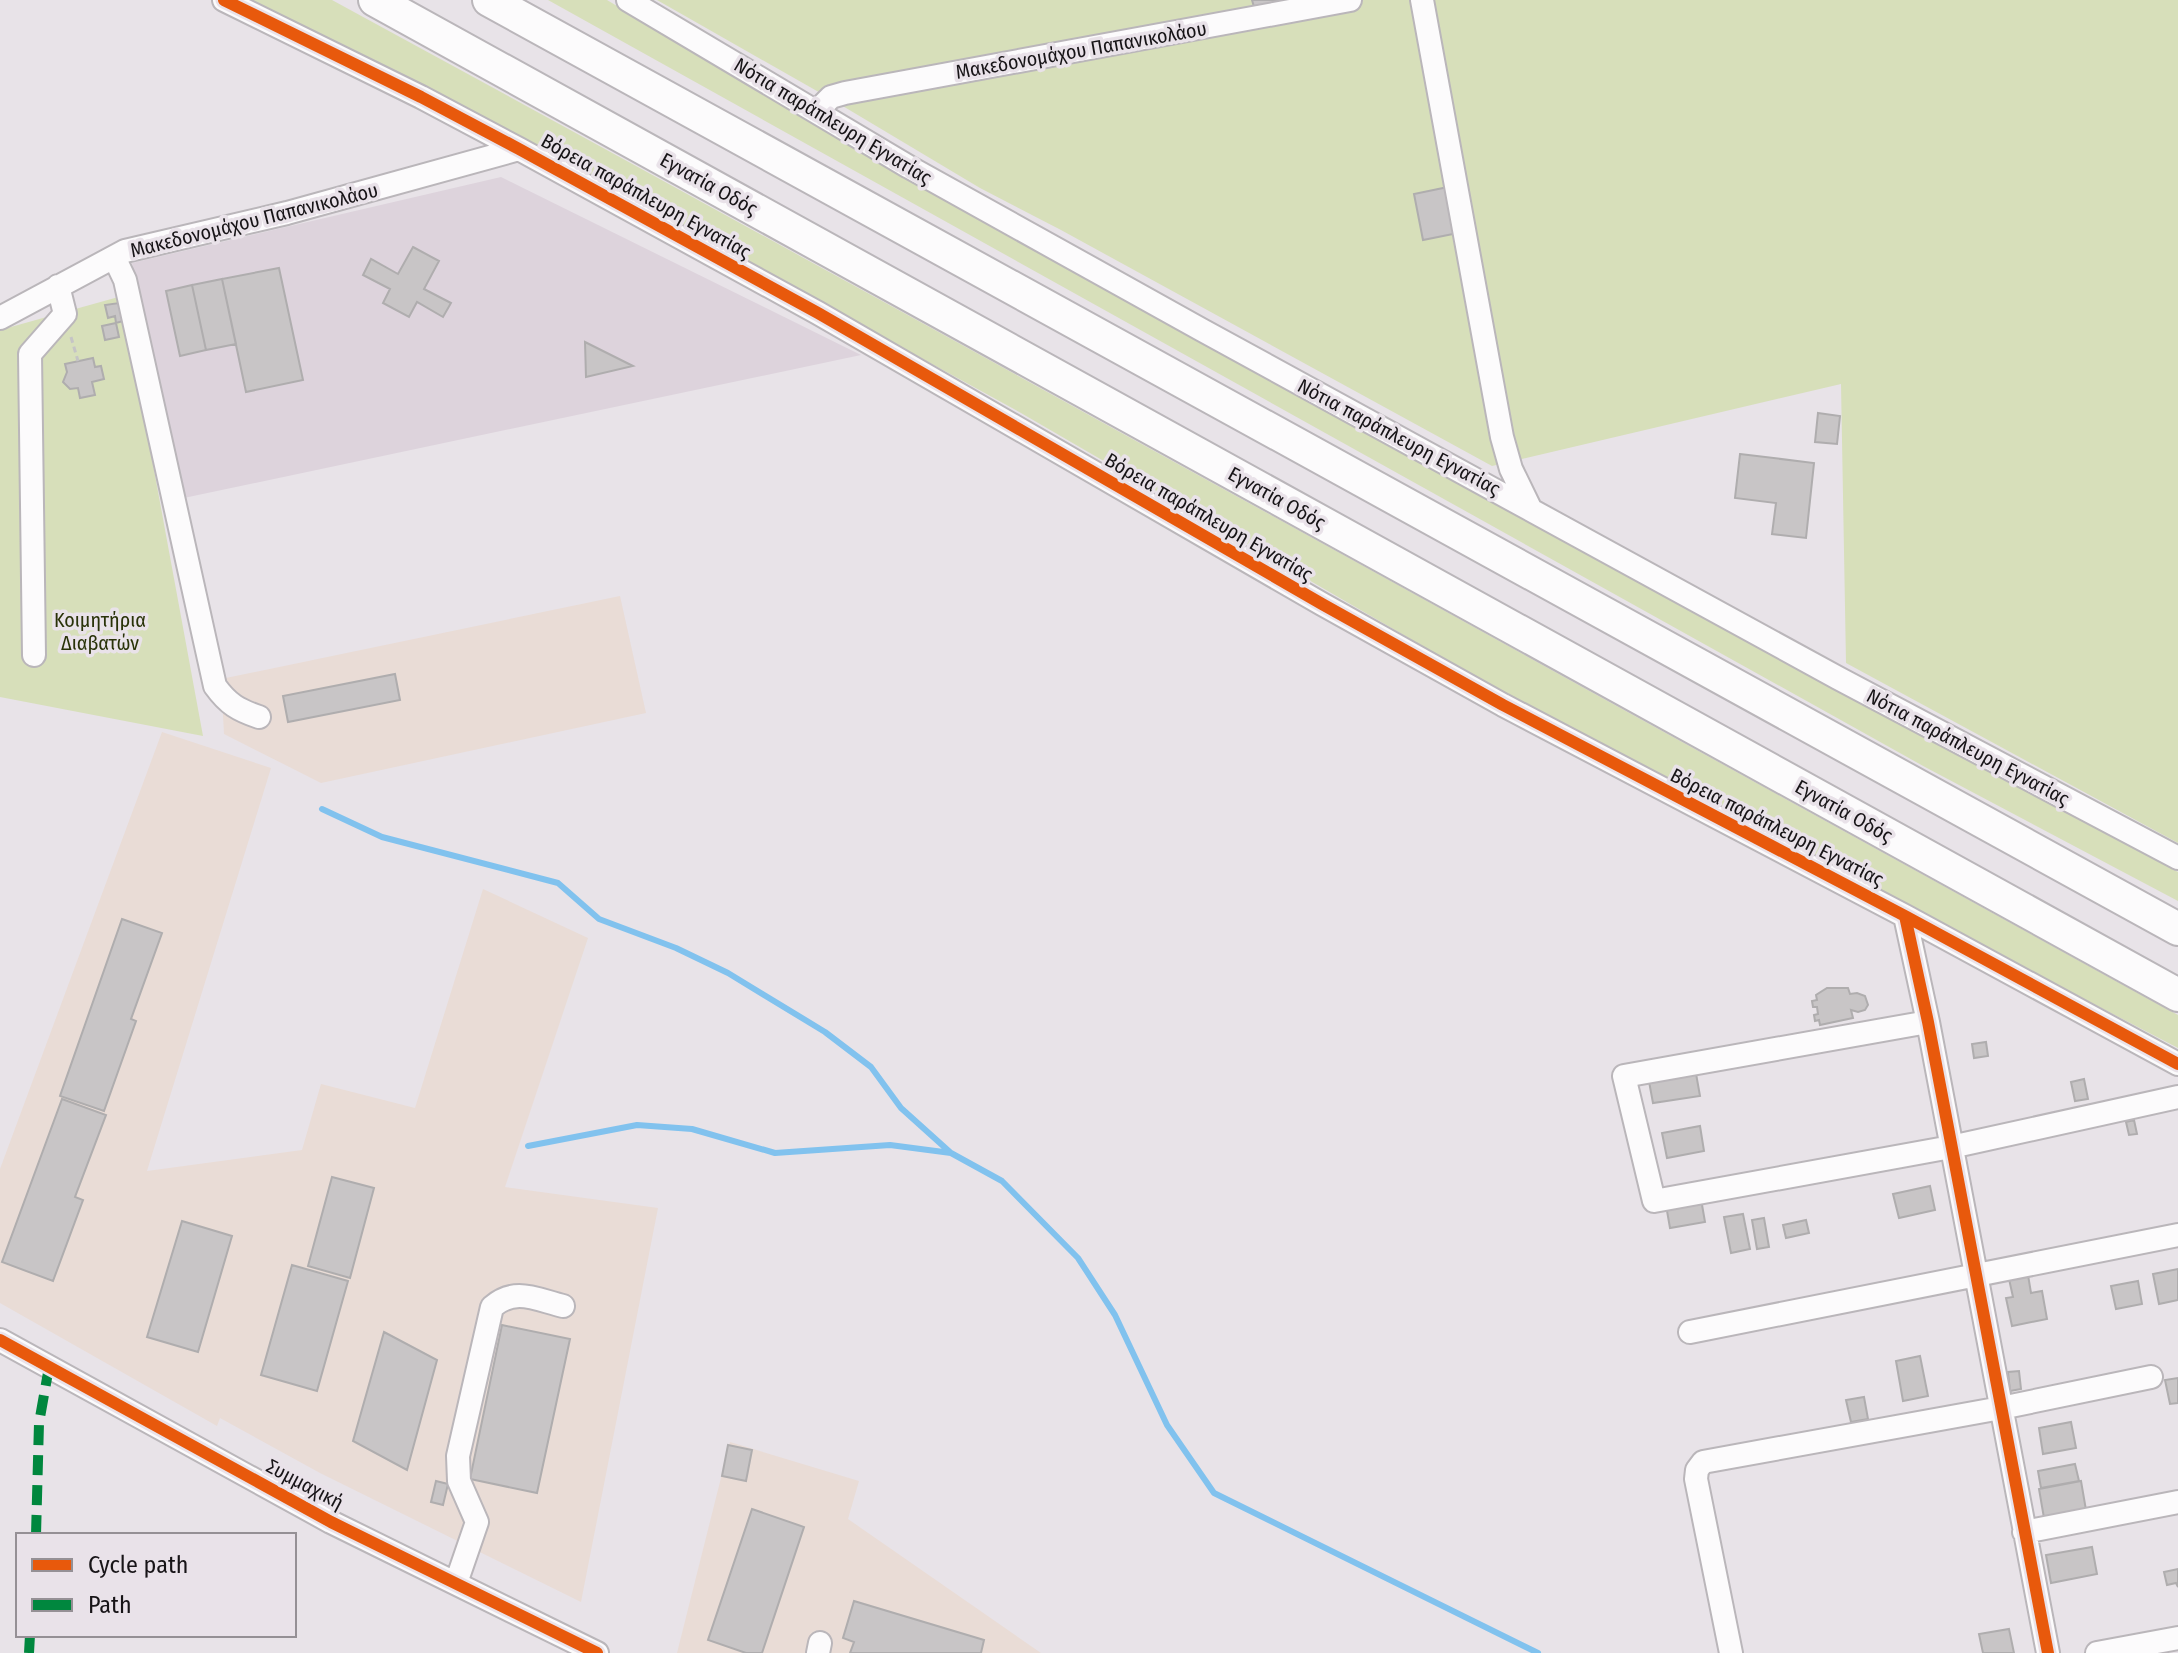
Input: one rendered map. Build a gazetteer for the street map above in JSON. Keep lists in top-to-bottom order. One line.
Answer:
{"streets":{"highway":["Εγνατία Οδός"],"street":["Μακεδονομάχου Παπανικολάου","Νότια παράπλευρη Εγνατίας","Βόρεια παράπλευρη Εγνατίας","Συμμαχική"]},"crossings":[["Μακεδονομάχου Παπανικολάου","Νότια παράπλευρη Εγνατίας"],["Μακεδονομάχου Παπανικολάου","Βόρεια παράπλευρη Εγνατίας"]],"parks":["Κοιμητήρια Διαβατών"],"legend":["Cycle path","Path"]}
